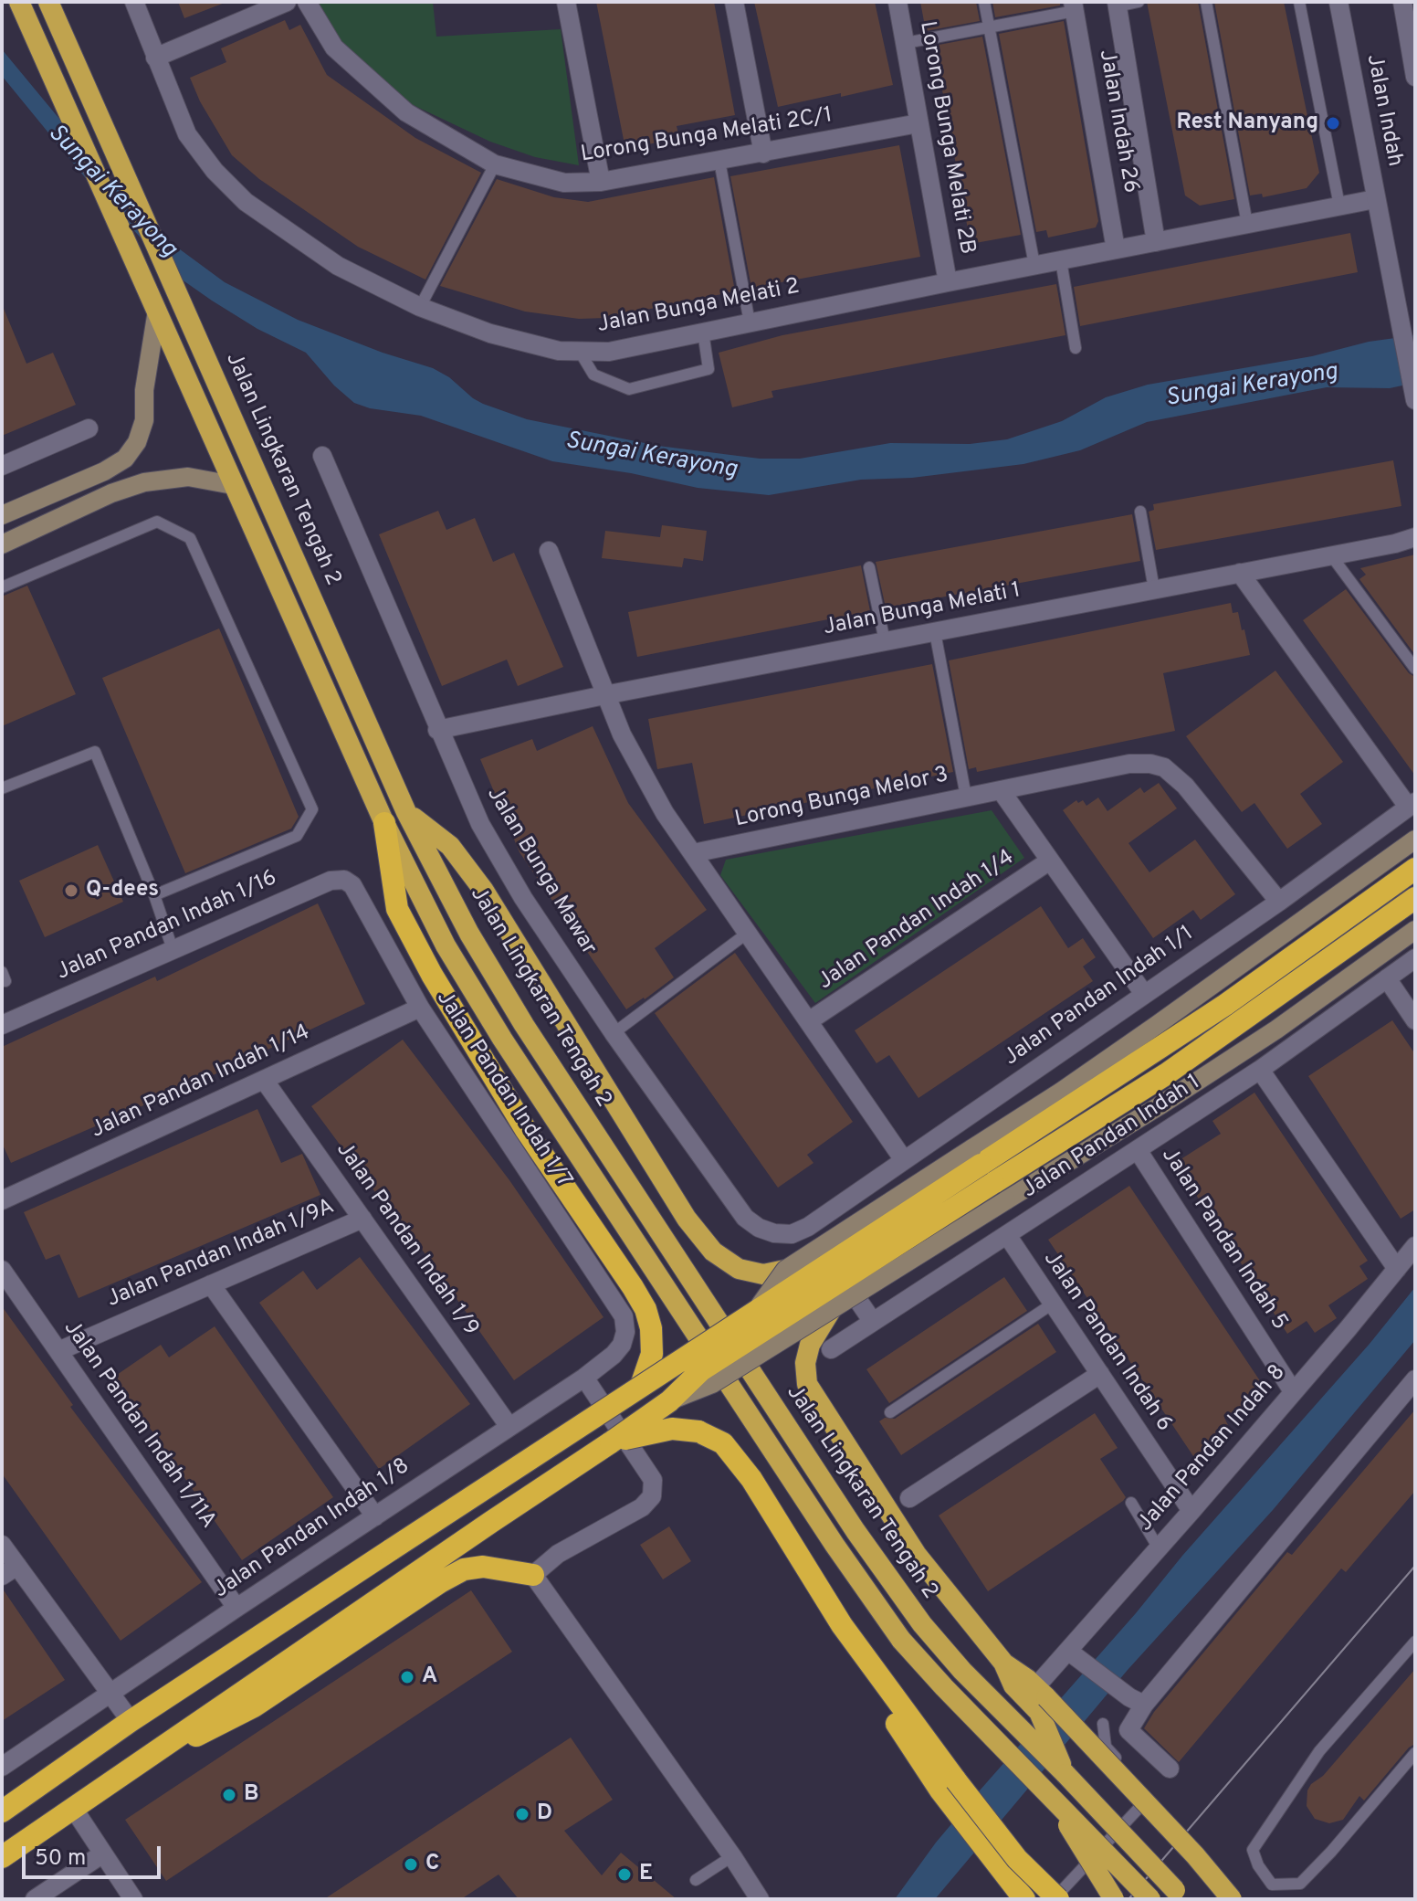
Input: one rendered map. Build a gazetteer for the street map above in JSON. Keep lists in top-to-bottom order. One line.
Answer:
{"streets":{"highway":["Jalan Lingkaran Tengah 2"],"street":["Jalan Indah","Jalan Indah 26","Lorong Bunga Melati 2C/1","Lorong Bunga Melati 2B","Jalan Bunga Melati 2","Jalan Bunga Melati 1","Lorong Bunga Melor 3","Jalan Bunga Mawar","Jalan Pandan Indah 1/4","Jalan Pandan Indah 1/16","Jalan Pandan Indah 1/1","Jalan Pandan Indah 1/14","Jalan Pandan Indah 1/7","Jalan Pandan Indah 1","Jalan Pandan Indah 1/9","Jalan Pandan Indah 5","Jalan Pandan Indah 1/9A","Jalan Pandan Indah 6","Jalan Pandan Indah 1/11A","Jalan Pandan Indah 8","Jalan Pandan Indah 1/8"]},"crossings":[["Jalan Indah","Jalan Bunga Melati 2"],["Jalan Indah 26","Jalan Bunga Melati 2"],["Lorong Bunga Melati 2C/1","Lorong Bunga Melati 2B"],["Lorong Bunga Melati 2B","Jalan Bunga Melati 2"],["Jalan Bunga Melati 1","Jalan Bunga Mawar"],["Lorong Bunga Melor 3","Jalan Pandan Indah 1/1"],["Jalan Bunga Mawar","Jalan Pandan Indah 1/1"],["Jalan Pandan Indah 1/16","Jalan Pandan Indah 1/7"],["Jalan Pandan Indah 1/14","Jalan Pandan Indah 1/7"],["Jalan Pandan Indah 1/14","Jalan Pandan Indah 1/9"],["Jalan Pandan Indah 1/7","Jalan Pandan Indah 1/8"],["Jalan Pandan Indah 1","Jalan Pandan Indah 5"],["Jalan Pandan Indah 1","Jalan Pandan Indah 6"],["Jalan Pandan Indah 1/9","Jalan Pandan Indah 1/9A"],["Jalan Pandan Indah 1/9","Jalan Pandan Indah 1/8"],["Jalan Pandan Indah 5","Jalan Pandan Indah 8"],["Jalan Pandan Indah 1/9A","Jalan Pandan Indah 1/11A"],["Jalan Pandan Indah 6","Jalan Pandan Indah 8"],["Jalan Pandan Indah 1/11A","Jalan Pandan Indah 1/8"]],"water":["Sungai Kerayong"],"places":["Rest Nanyang","Q-dees","A","B","D","C","E"],"scale_bar":"50 m"}
